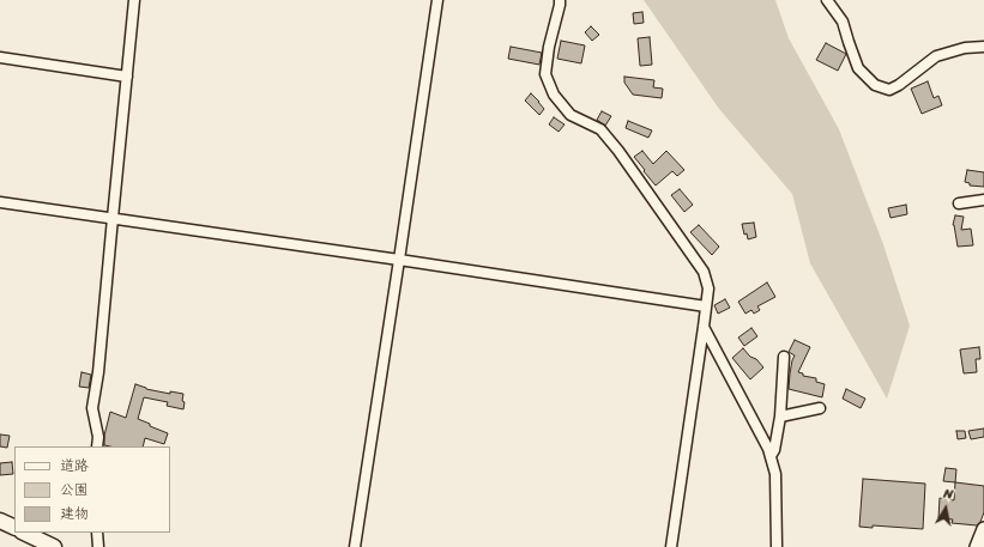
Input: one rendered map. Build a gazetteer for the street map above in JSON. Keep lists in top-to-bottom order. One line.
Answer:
{"legend":["道路","公園","建物"],"north":"top"}
